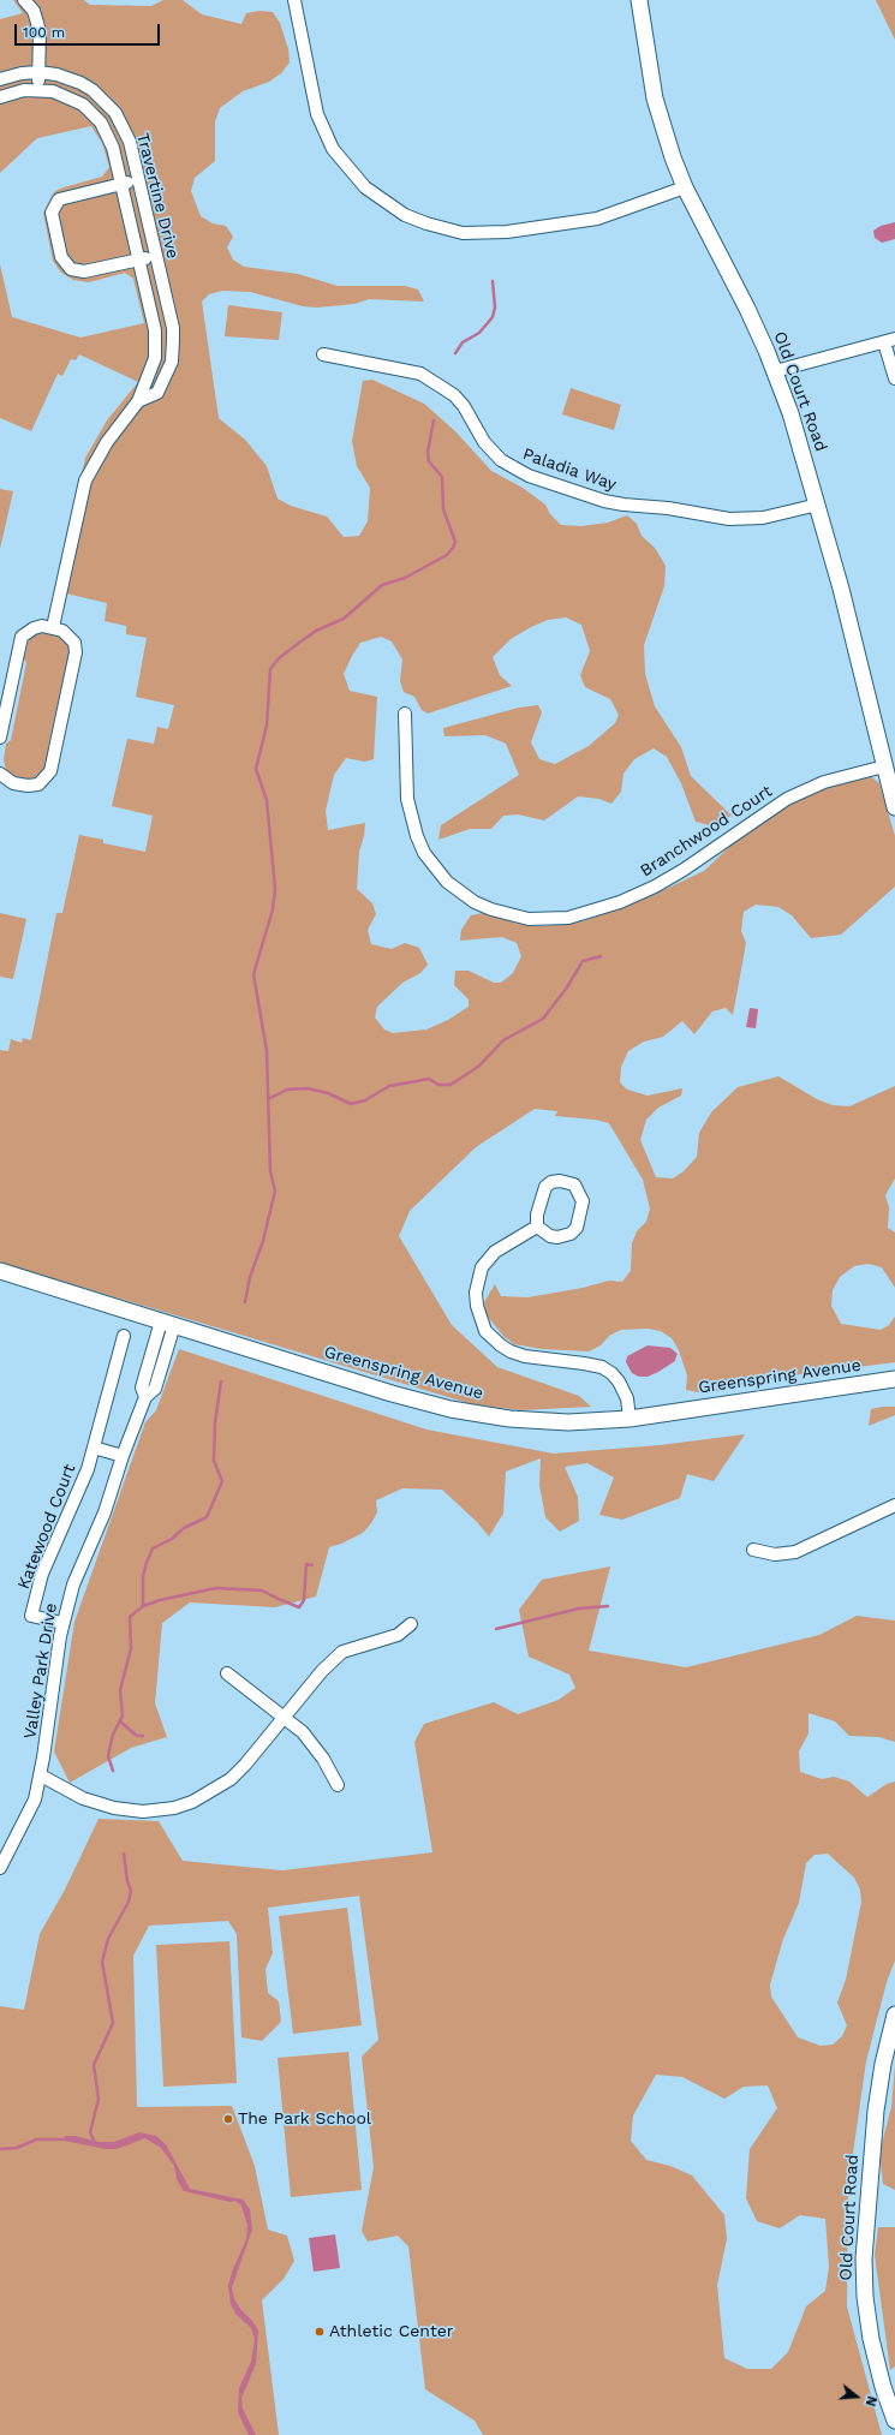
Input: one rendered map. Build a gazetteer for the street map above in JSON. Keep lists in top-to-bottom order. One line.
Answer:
{"streets":{"main road":["Old Court Road","Greenspring Avenue"],"street":["Travertine Drive","Paladia Way","Branchwood Court","Katewood Court","Valley Park Drive"]},"crossings":[["Old Court Road","Paladia Way"],["Old Court Road","Branchwood Court"],["Greenspring Avenue","Valley Park Drive"],["Katewood Court","Valley Park Drive"]],"places":["The Park School","Athletic Center"],"scale_bar":"100 m","north":"right"}
